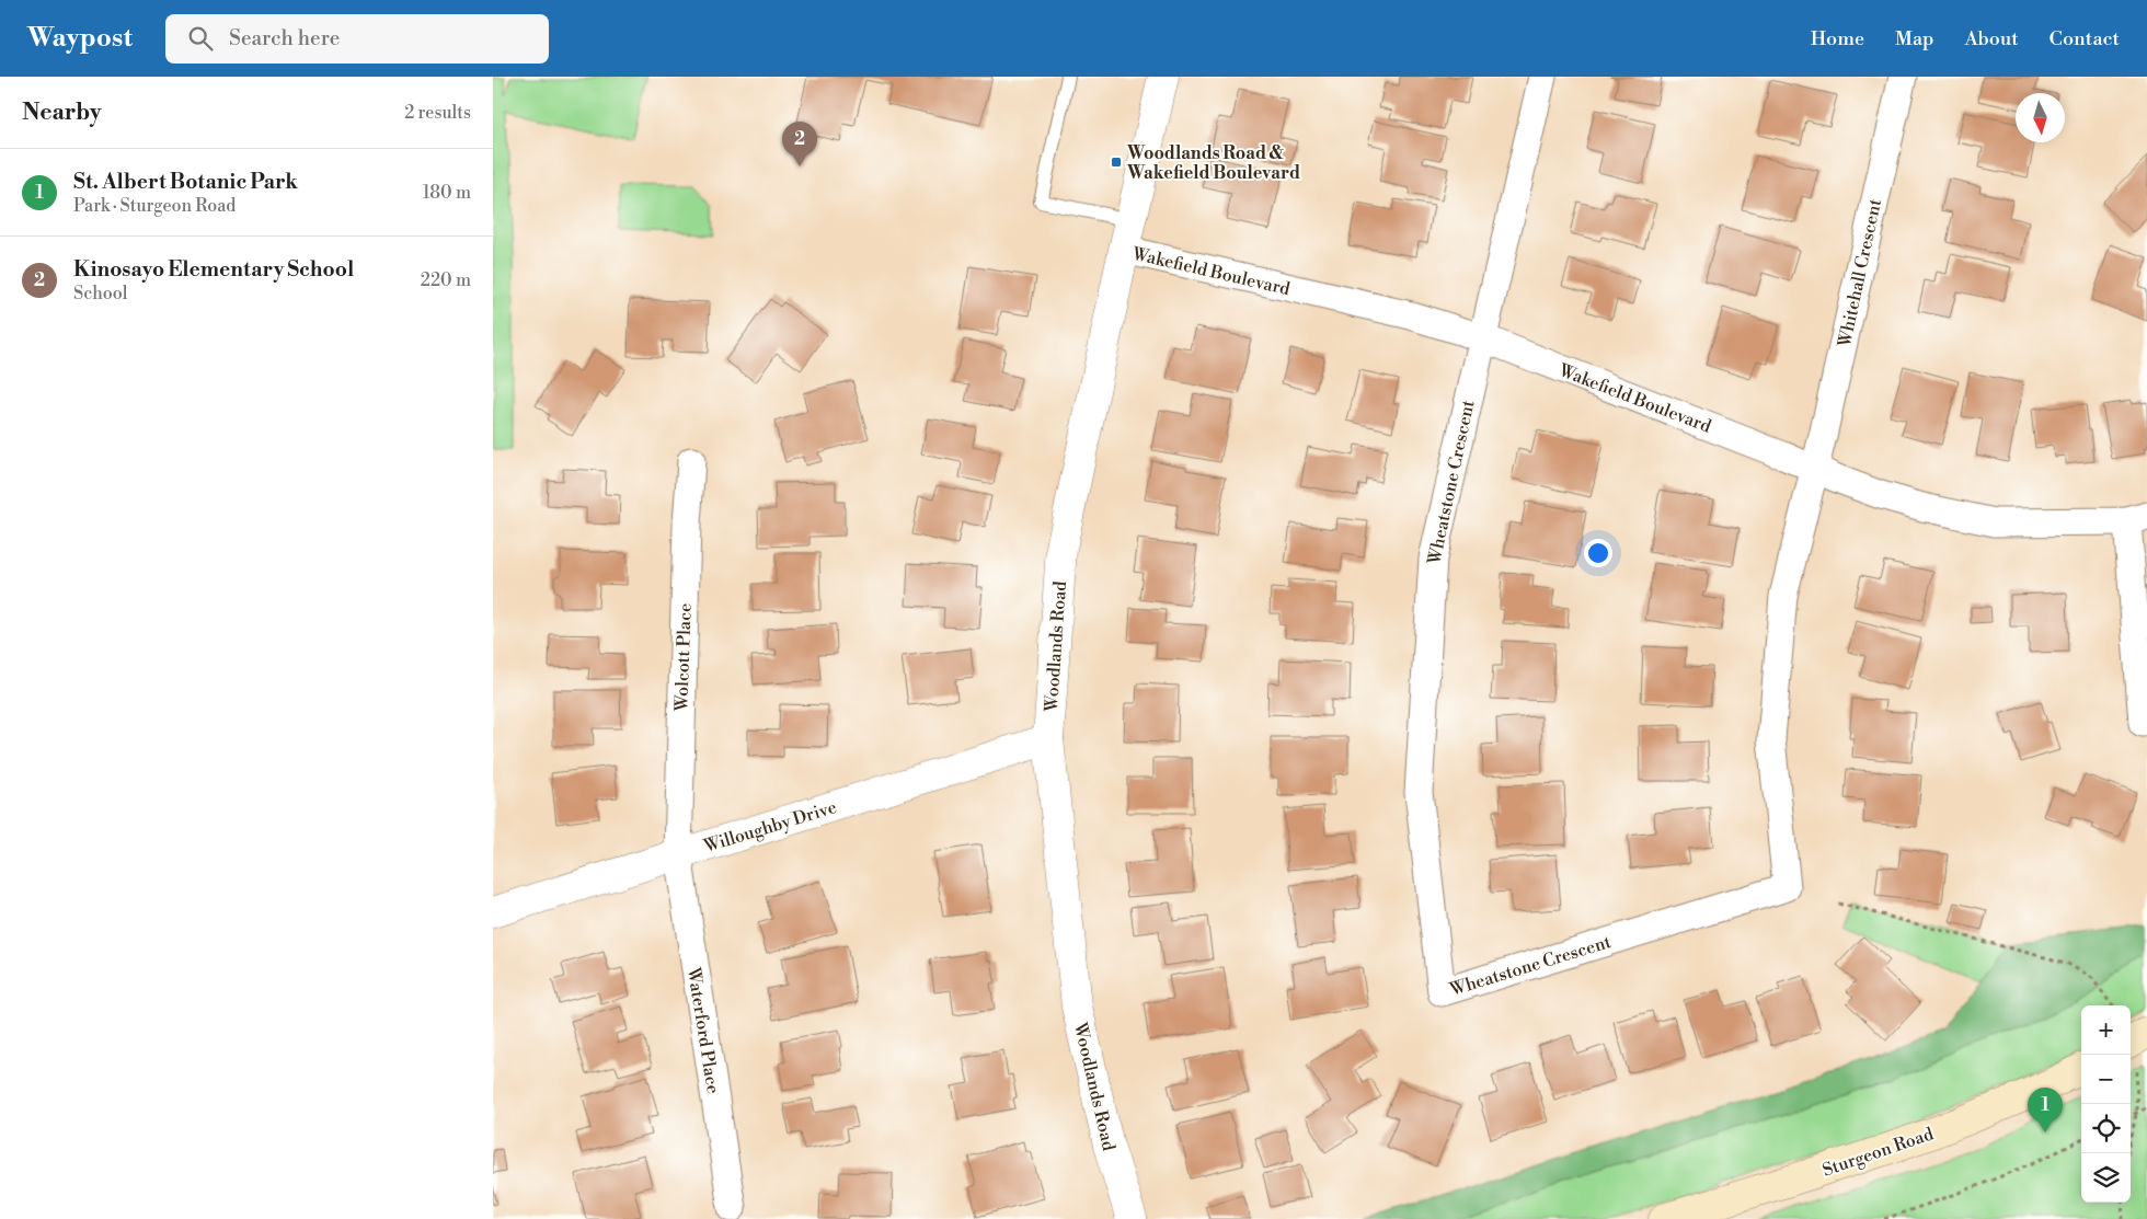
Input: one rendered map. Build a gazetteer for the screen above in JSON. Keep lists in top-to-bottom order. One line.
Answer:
{"streets":{"main road":["Sturgeon Road"],"street":["Wakefield Boulevard","Whitehall Crescent","Wheatstone Crescent","Woodlands Road","Wolcott Place","Willoughby Drive","Waterford Place"]},"crossings":[["Wakefield Boulevard","Whitehall Crescent"],["Wakefield Boulevard","Wheatstone Crescent"],["Wakefield Boulevard","Woodlands Road"],["Whitehall Crescent","Wheatstone Crescent"],["Woodlands Road","Willoughby Drive"],["Wolcott Place","Willoughby Drive"],["Wolcott Place","Waterford Place"],["Willoughby Drive","Waterford Place"]],"places":{"transit":["Woodlands Road & Wakefield Boulevard"]},"north":"bottom","page":{"header":"Waypost","search":"Search here","nav":["Home","Map","About","Contact"],"heading":["Nearby","2 results"],"pins":["2","1"],"list":[{"mark":"1","name":"St. Albert Botanic Park","note":"Park · Sturgeon Road","value":"180 m"},{"mark":"2","name":"Kinosayo Elementary School","note":"School","value":"220 m"}],"map_buttons":["+","−"]}}
